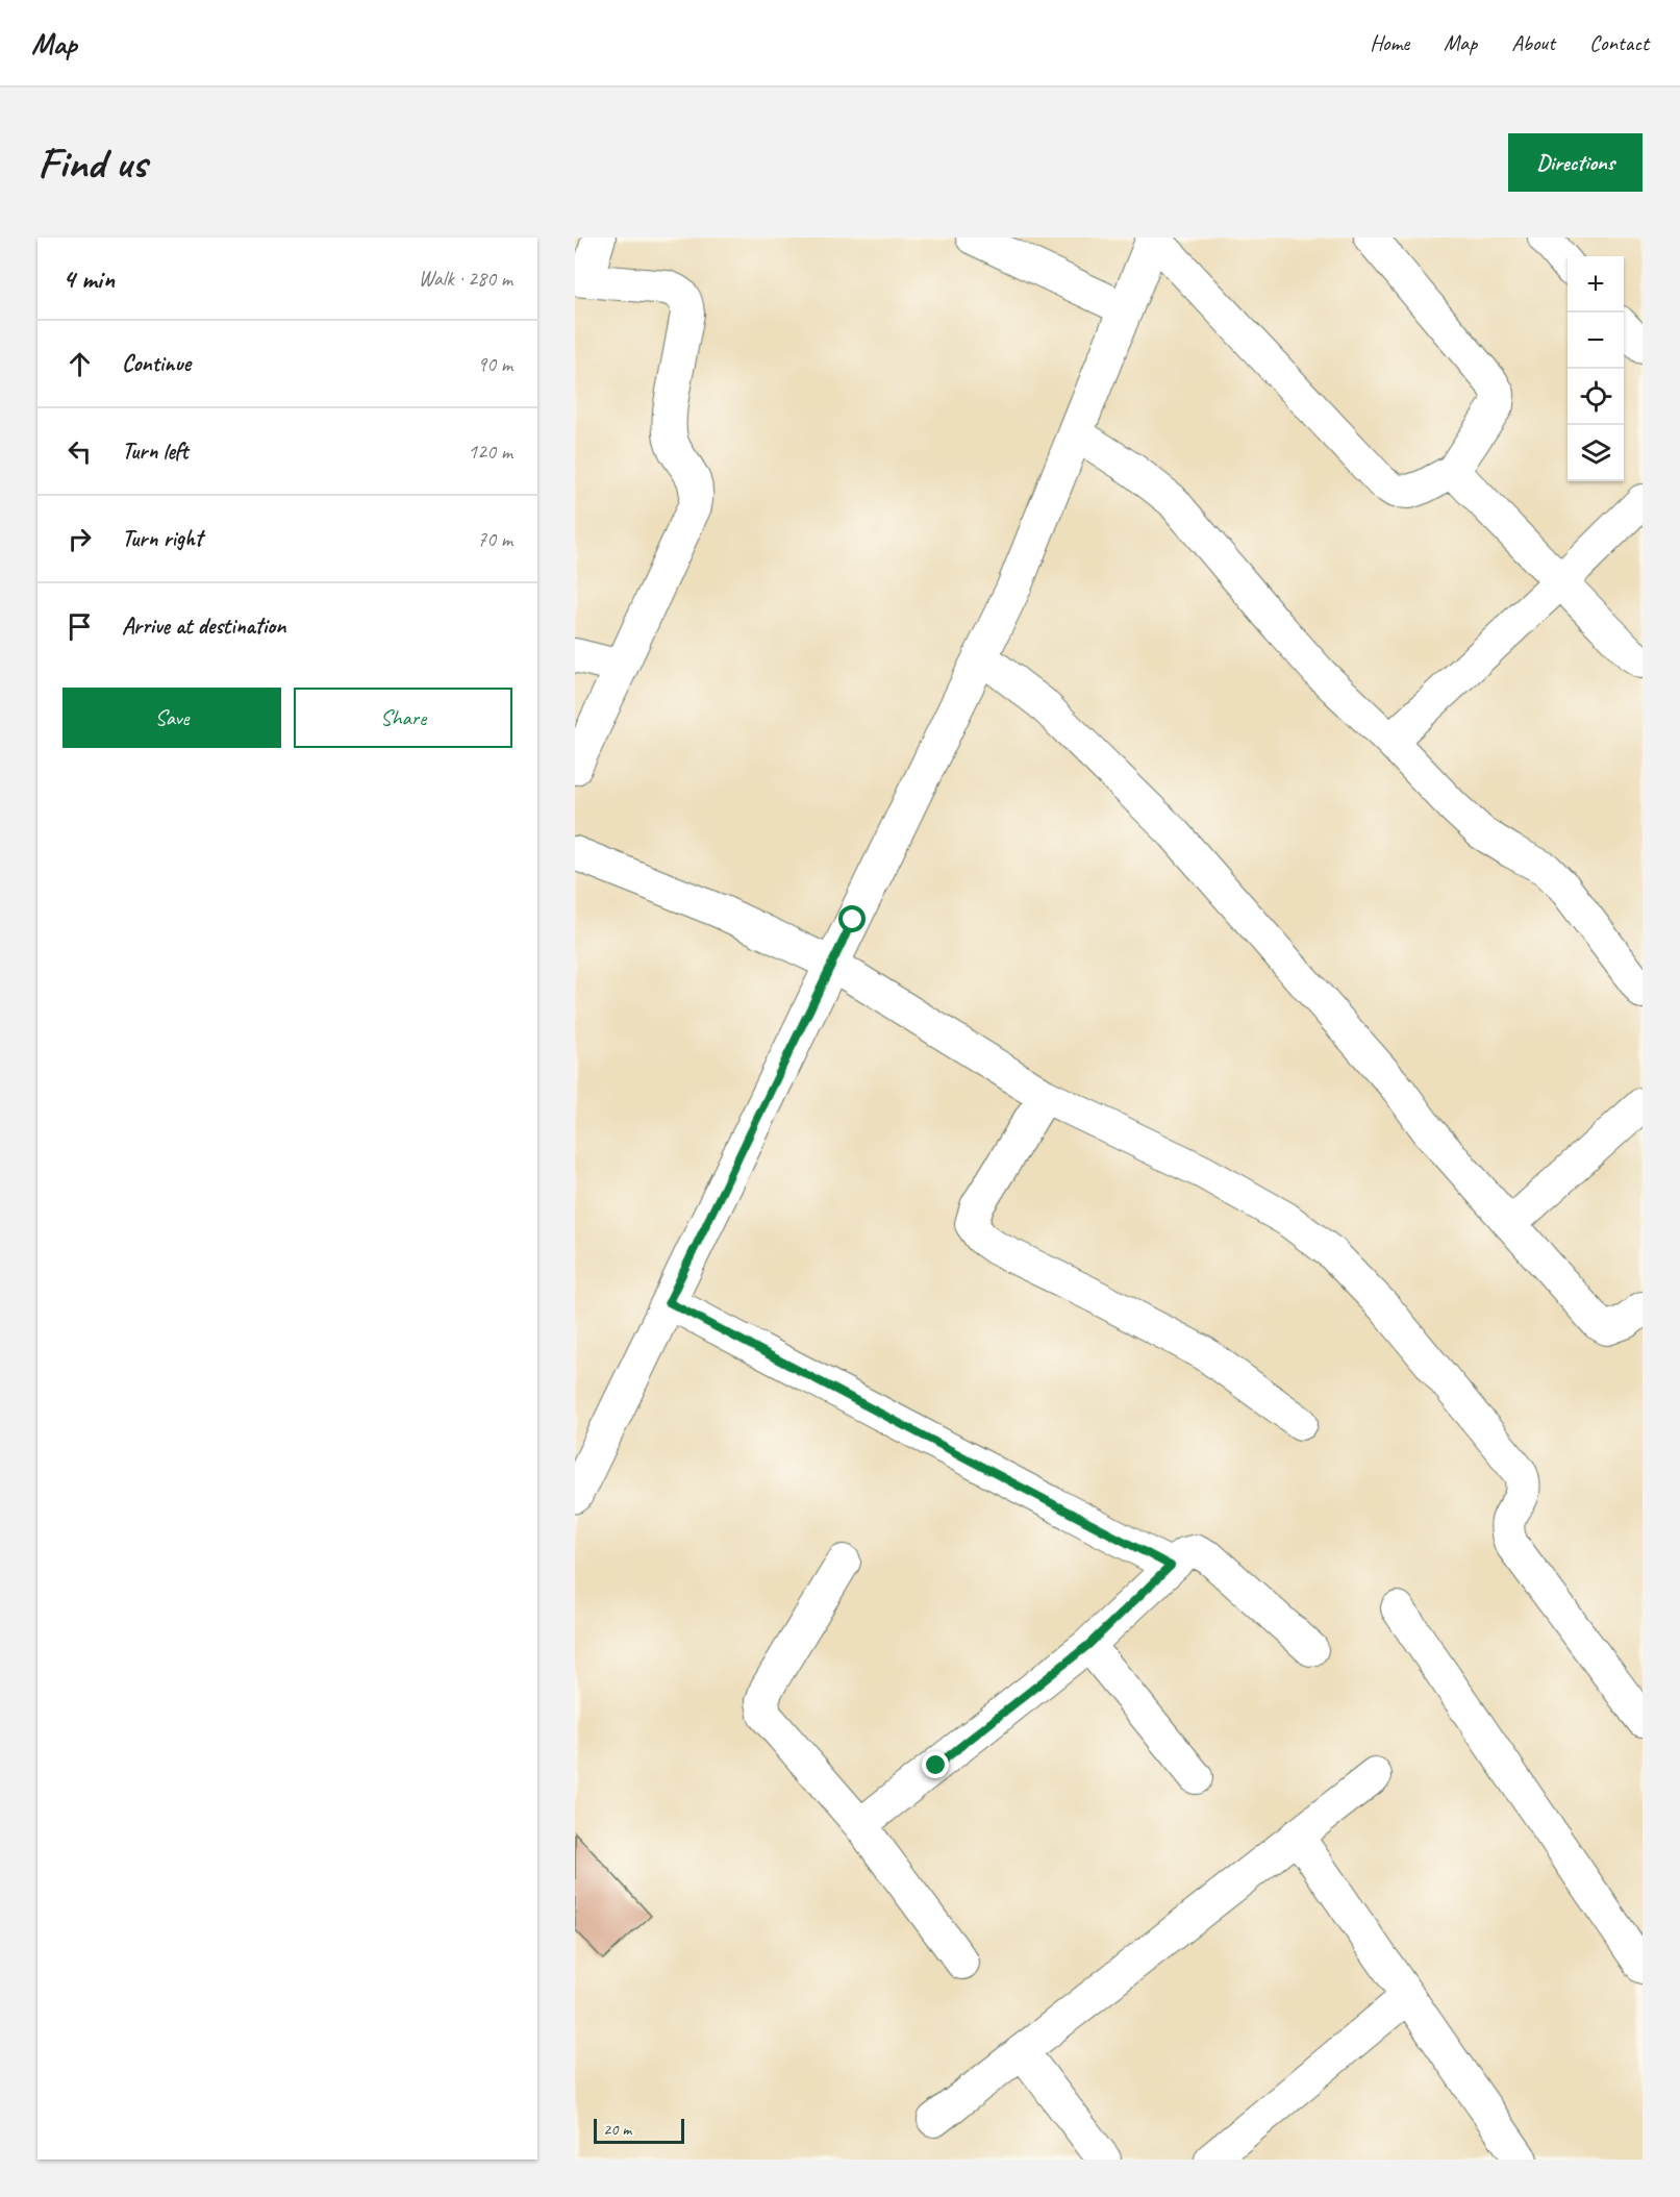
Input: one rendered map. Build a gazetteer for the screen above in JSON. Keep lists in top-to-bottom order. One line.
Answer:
{"scale_bar":"20 m","page":{"header":"Map","nav":["Home","Map","About","Contact"],"buttons":["Directions",["Save","Share"]],"title":"Find us","heading":["4 min","Walk · 280 m"],"map_buttons":["+","−"],"list":[["Continue","90 m"],["Turn left","120 m"],["Turn right","70 m"],"Arrive at destination"],"scale":"20 m"}}
